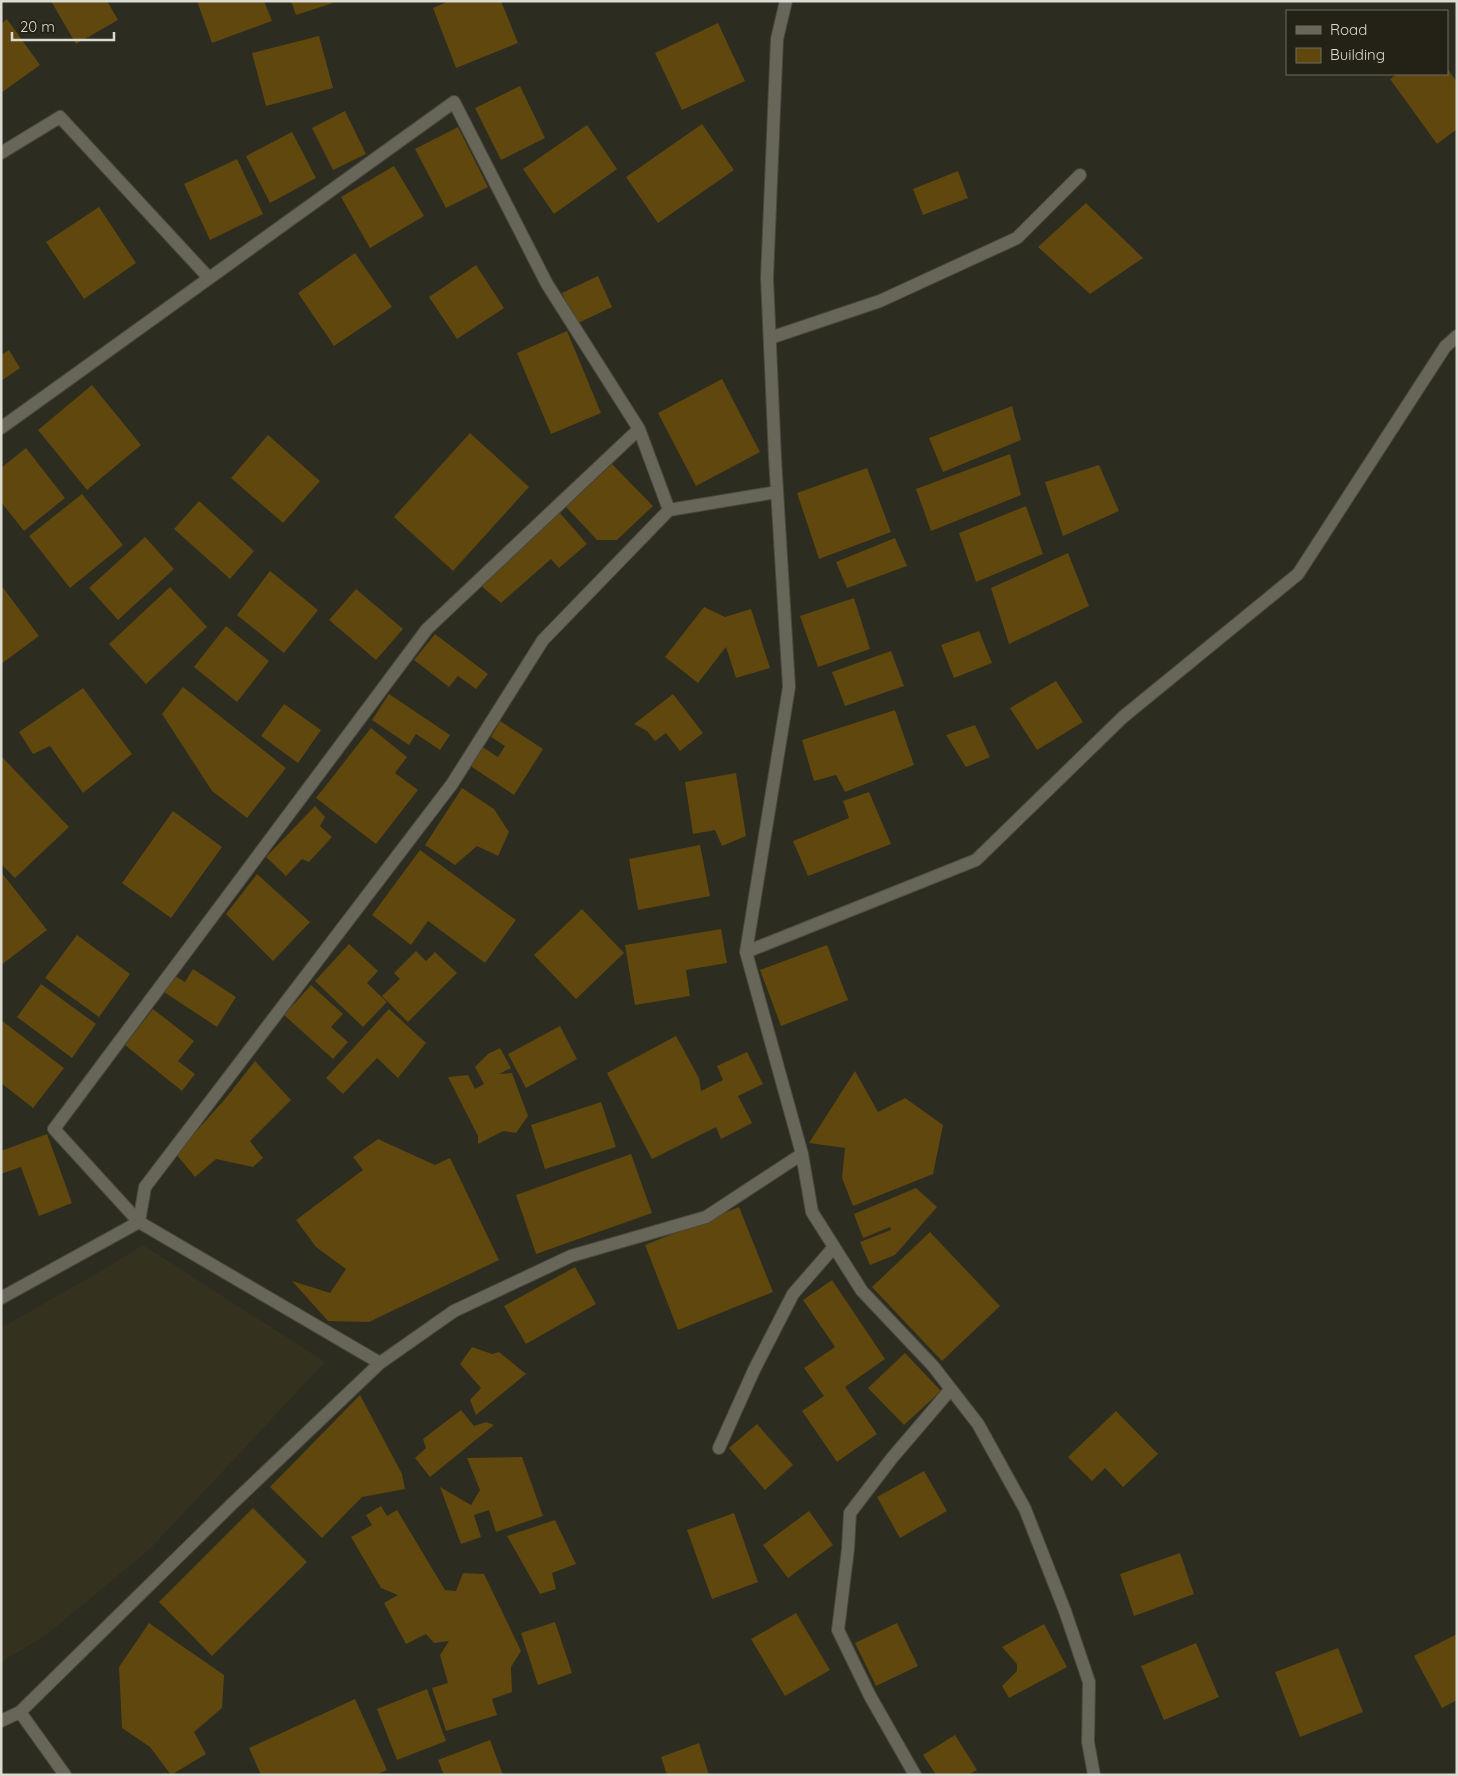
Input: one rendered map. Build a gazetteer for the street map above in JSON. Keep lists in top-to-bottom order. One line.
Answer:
{"legend":["Road","Building"],"scale_bar":"20 m"}
